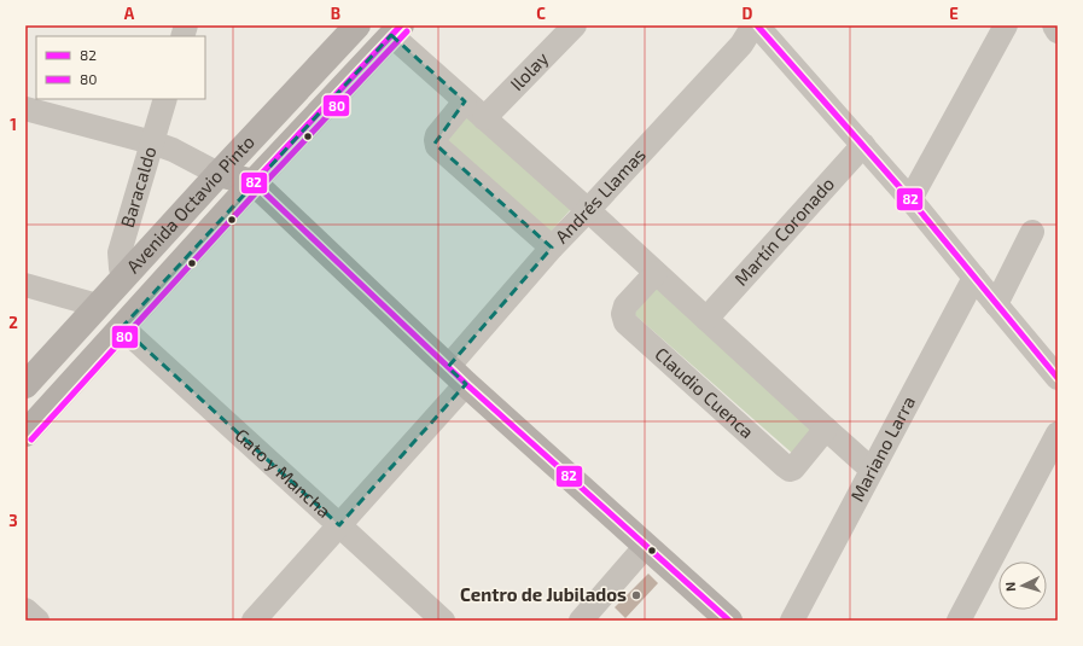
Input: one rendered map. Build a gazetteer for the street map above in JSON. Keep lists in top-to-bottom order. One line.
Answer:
{"streets":{"main road":["Avenida Octavio Pinto"],"street":["Ilolay","Baracaldo","Andrés Llamas","Martín Coronado","Claudio Cuenca","Mariano Larra","Gato y Mancha"]},"crossings":[["Baracaldo","Avenida Octavio Pinto"],["Andrés Llamas","Gato y Mancha"],["Avenida Octavio Pinto","Gato y Mancha"]],"places":["Centro de Jubilados"],"lines":["transit line 82","transit line 80"],"legend":["82","80"],"north":"left","grid":{"columns":["A","B","C","D","E"],"rows":["1","2","3"]}}
